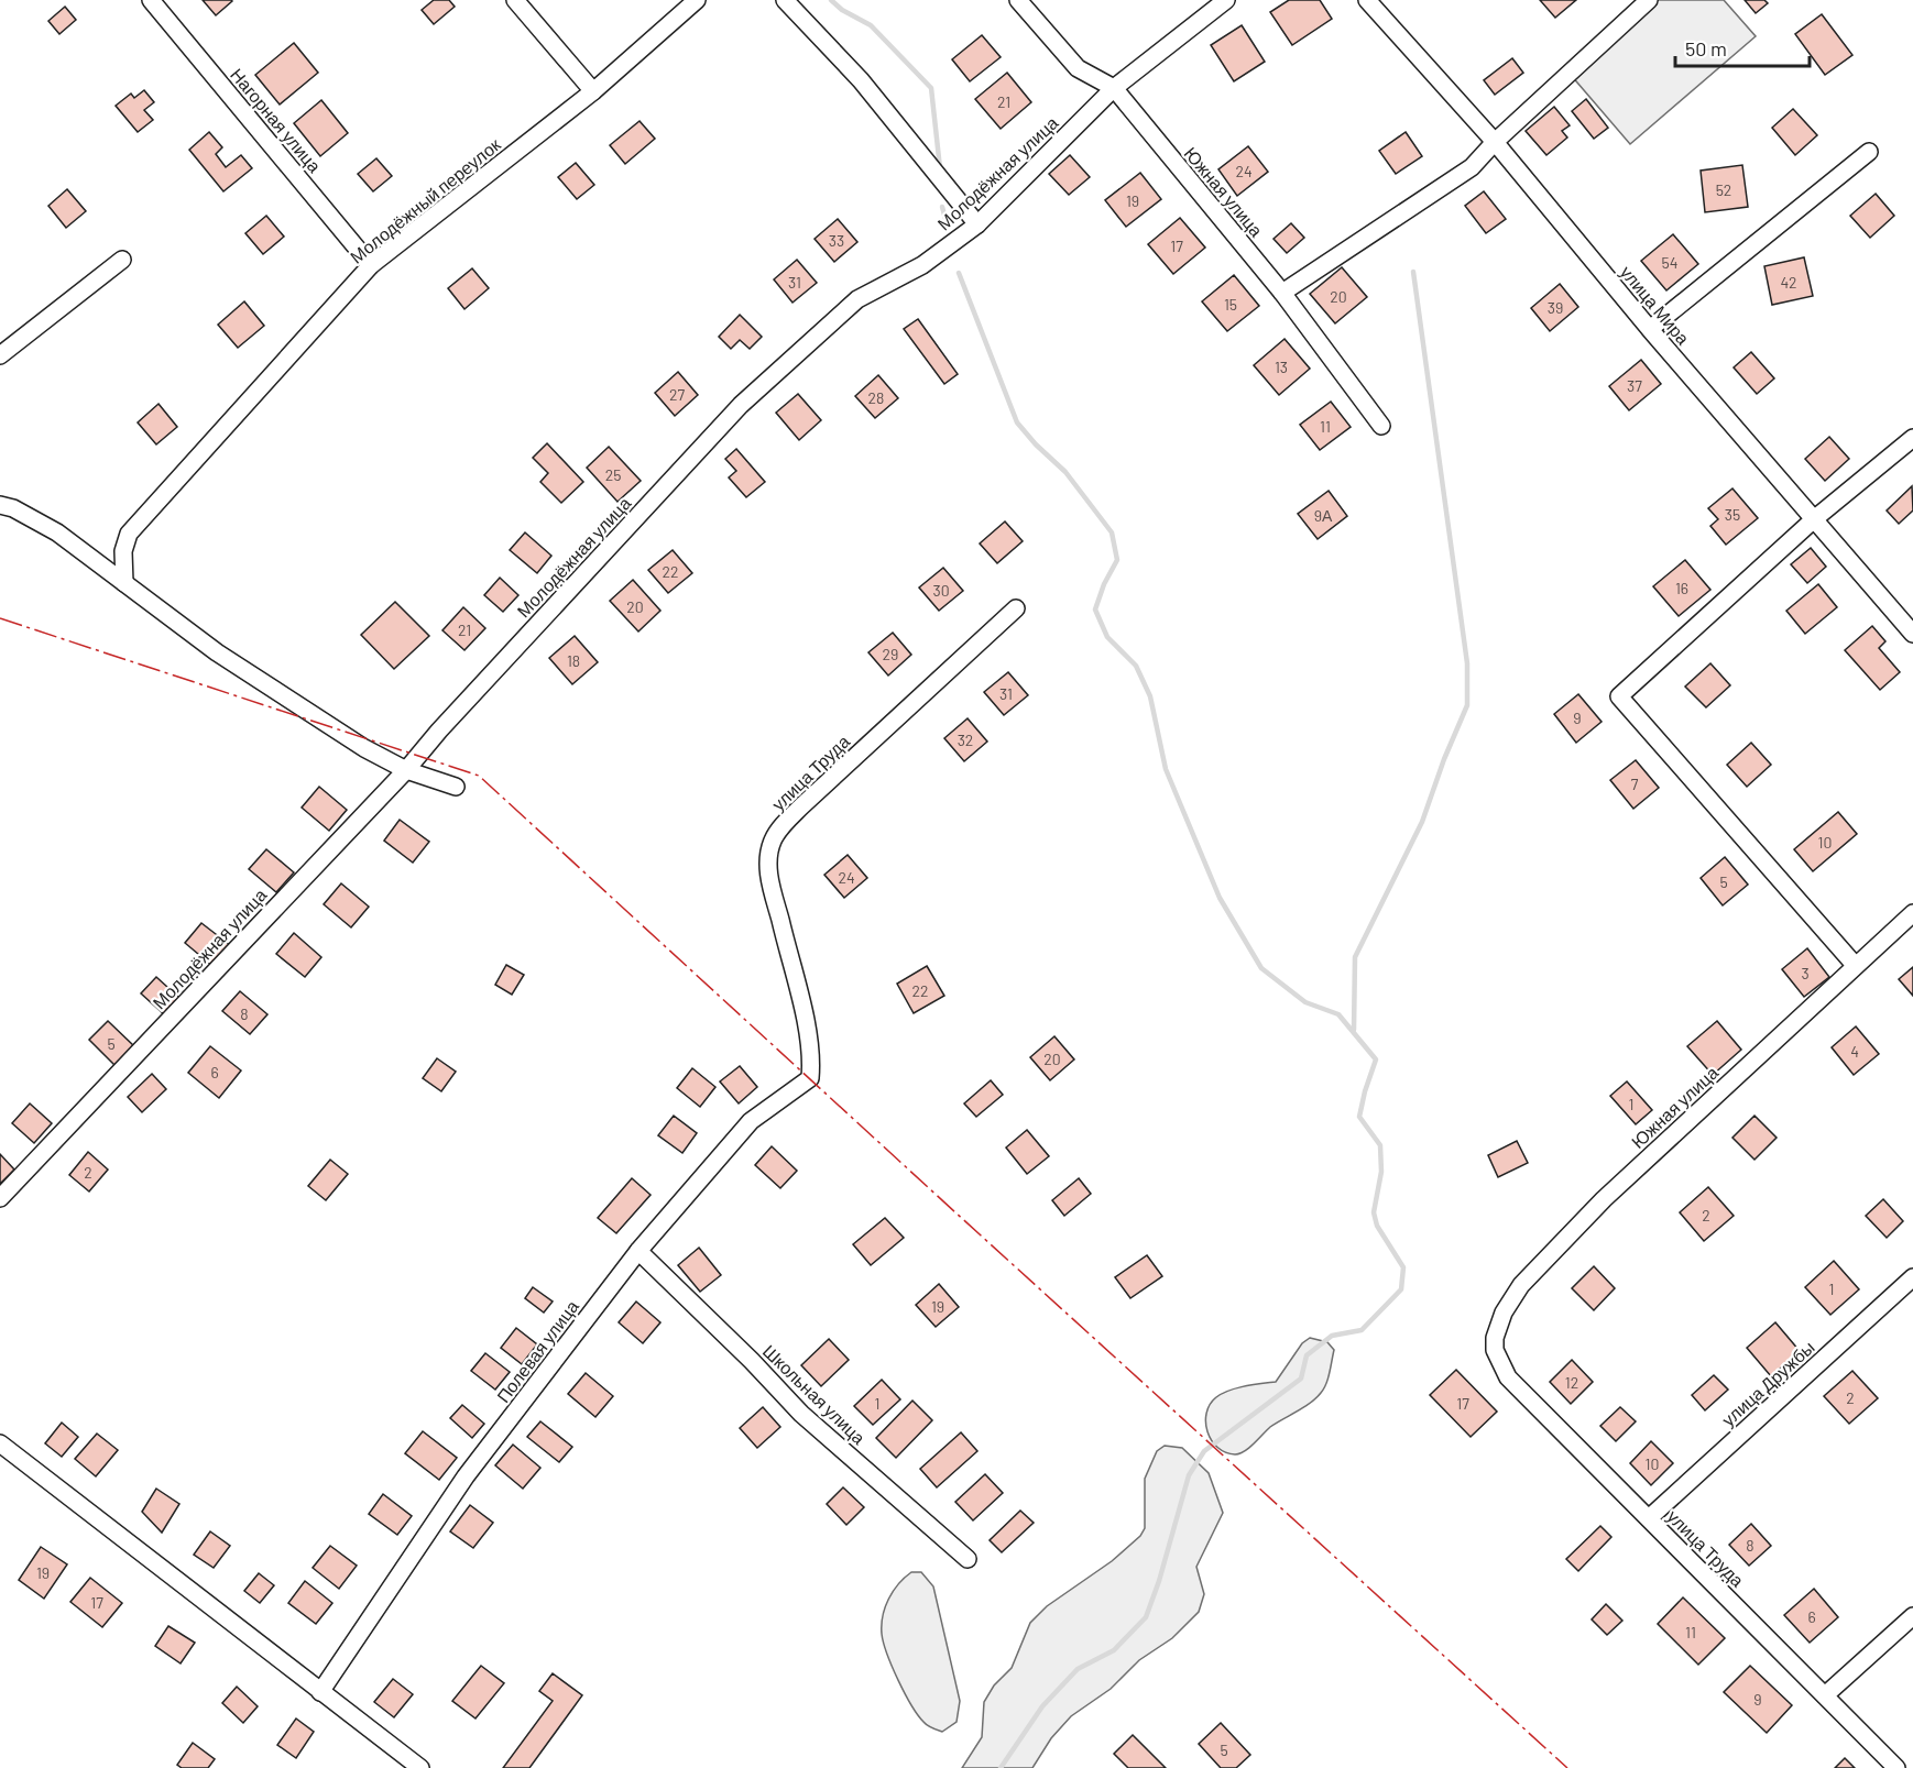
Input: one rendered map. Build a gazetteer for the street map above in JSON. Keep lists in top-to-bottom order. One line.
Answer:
{"streets":{"street":["Нагорная улица","Молодёжная улица","Южная улица","Молодёжный переулок","улица Мира","улица Труда","Полевая улица","улица Дружбы","Школьная улица"]},"crossings":[["Нагорная улица","Молодёжный переулок"],["Молодёжная улица","Южная улица"],["Южная улица","улица Труда"],["улица Труда","Полевая улица"],["улица Труда","улица Дружбы"],["Полевая улица","Школьная улица"]],"house_numbers":["21","24","52","19","33","17","54","31","42","20","15","39","13","37","27","28","11","25","35","9А","22","16","30","20","21","29","18","31","9","32","7","10","24","5","3","22","8","5","4","20","6","1","2","2","1","19","12","2","1","17","10","8","19","17","6","11","9","5"],"scale_bar":"50 m"}
